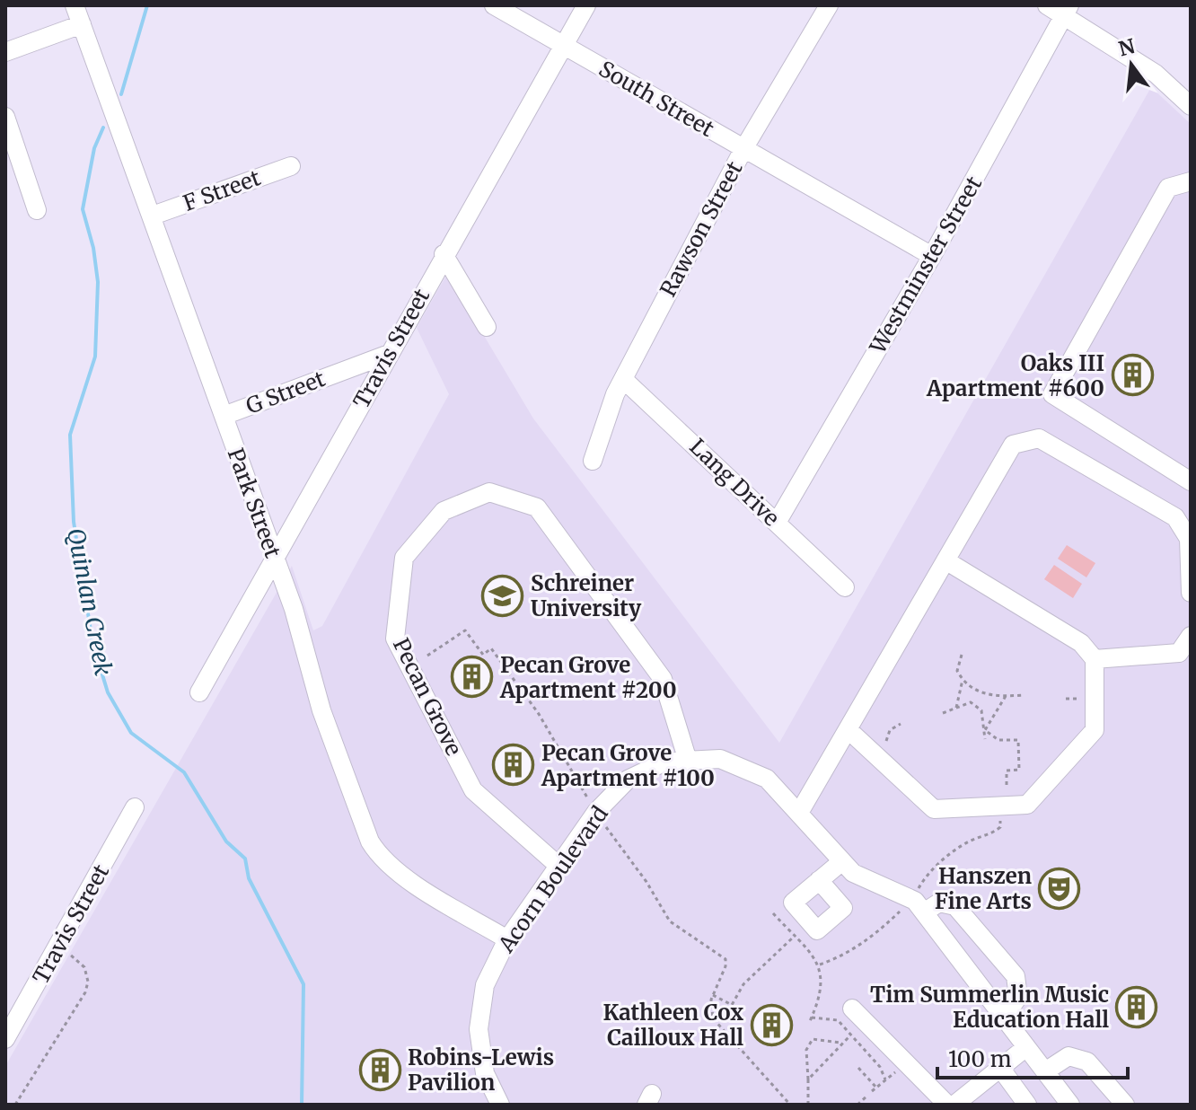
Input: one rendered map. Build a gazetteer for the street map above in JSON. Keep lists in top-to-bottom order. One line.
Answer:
{"streets":{"street":["South Street","F Street","Rawson Street","Westminster Street","Travis Street","G Street","Lang Drive","Park Street","Pecan Grove","Acorn Boulevard"]},"crossings":[["South Street","Rawson Street"],["South Street","Westminster Street"],["South Street","Travis Street"],["F Street","Park Street"],["Rawson Street","Lang Drive"],["Westminster Street","Lang Drive"],["Travis Street","G Street"],["Travis Street","Park Street"],["G Street","Park Street"],["Park Street","Acorn Boulevard"],["Pecan Grove","Acorn Boulevard"]],"water":["Quinlan Creek"],"places":{"building":["Oaks III Apartment #600","Pecan Grove Apartment #200","Pecan Grove Apartment #100","Tim Summerlin Music Education Hall","Kathleen Cox Cailloux Hall","Robins-Lewis Pavilion"],"school or university":["Schreiner University"],"theatre":["Hanszen Fine Arts"]},"scale_bar":"100 m","north":"top"}
